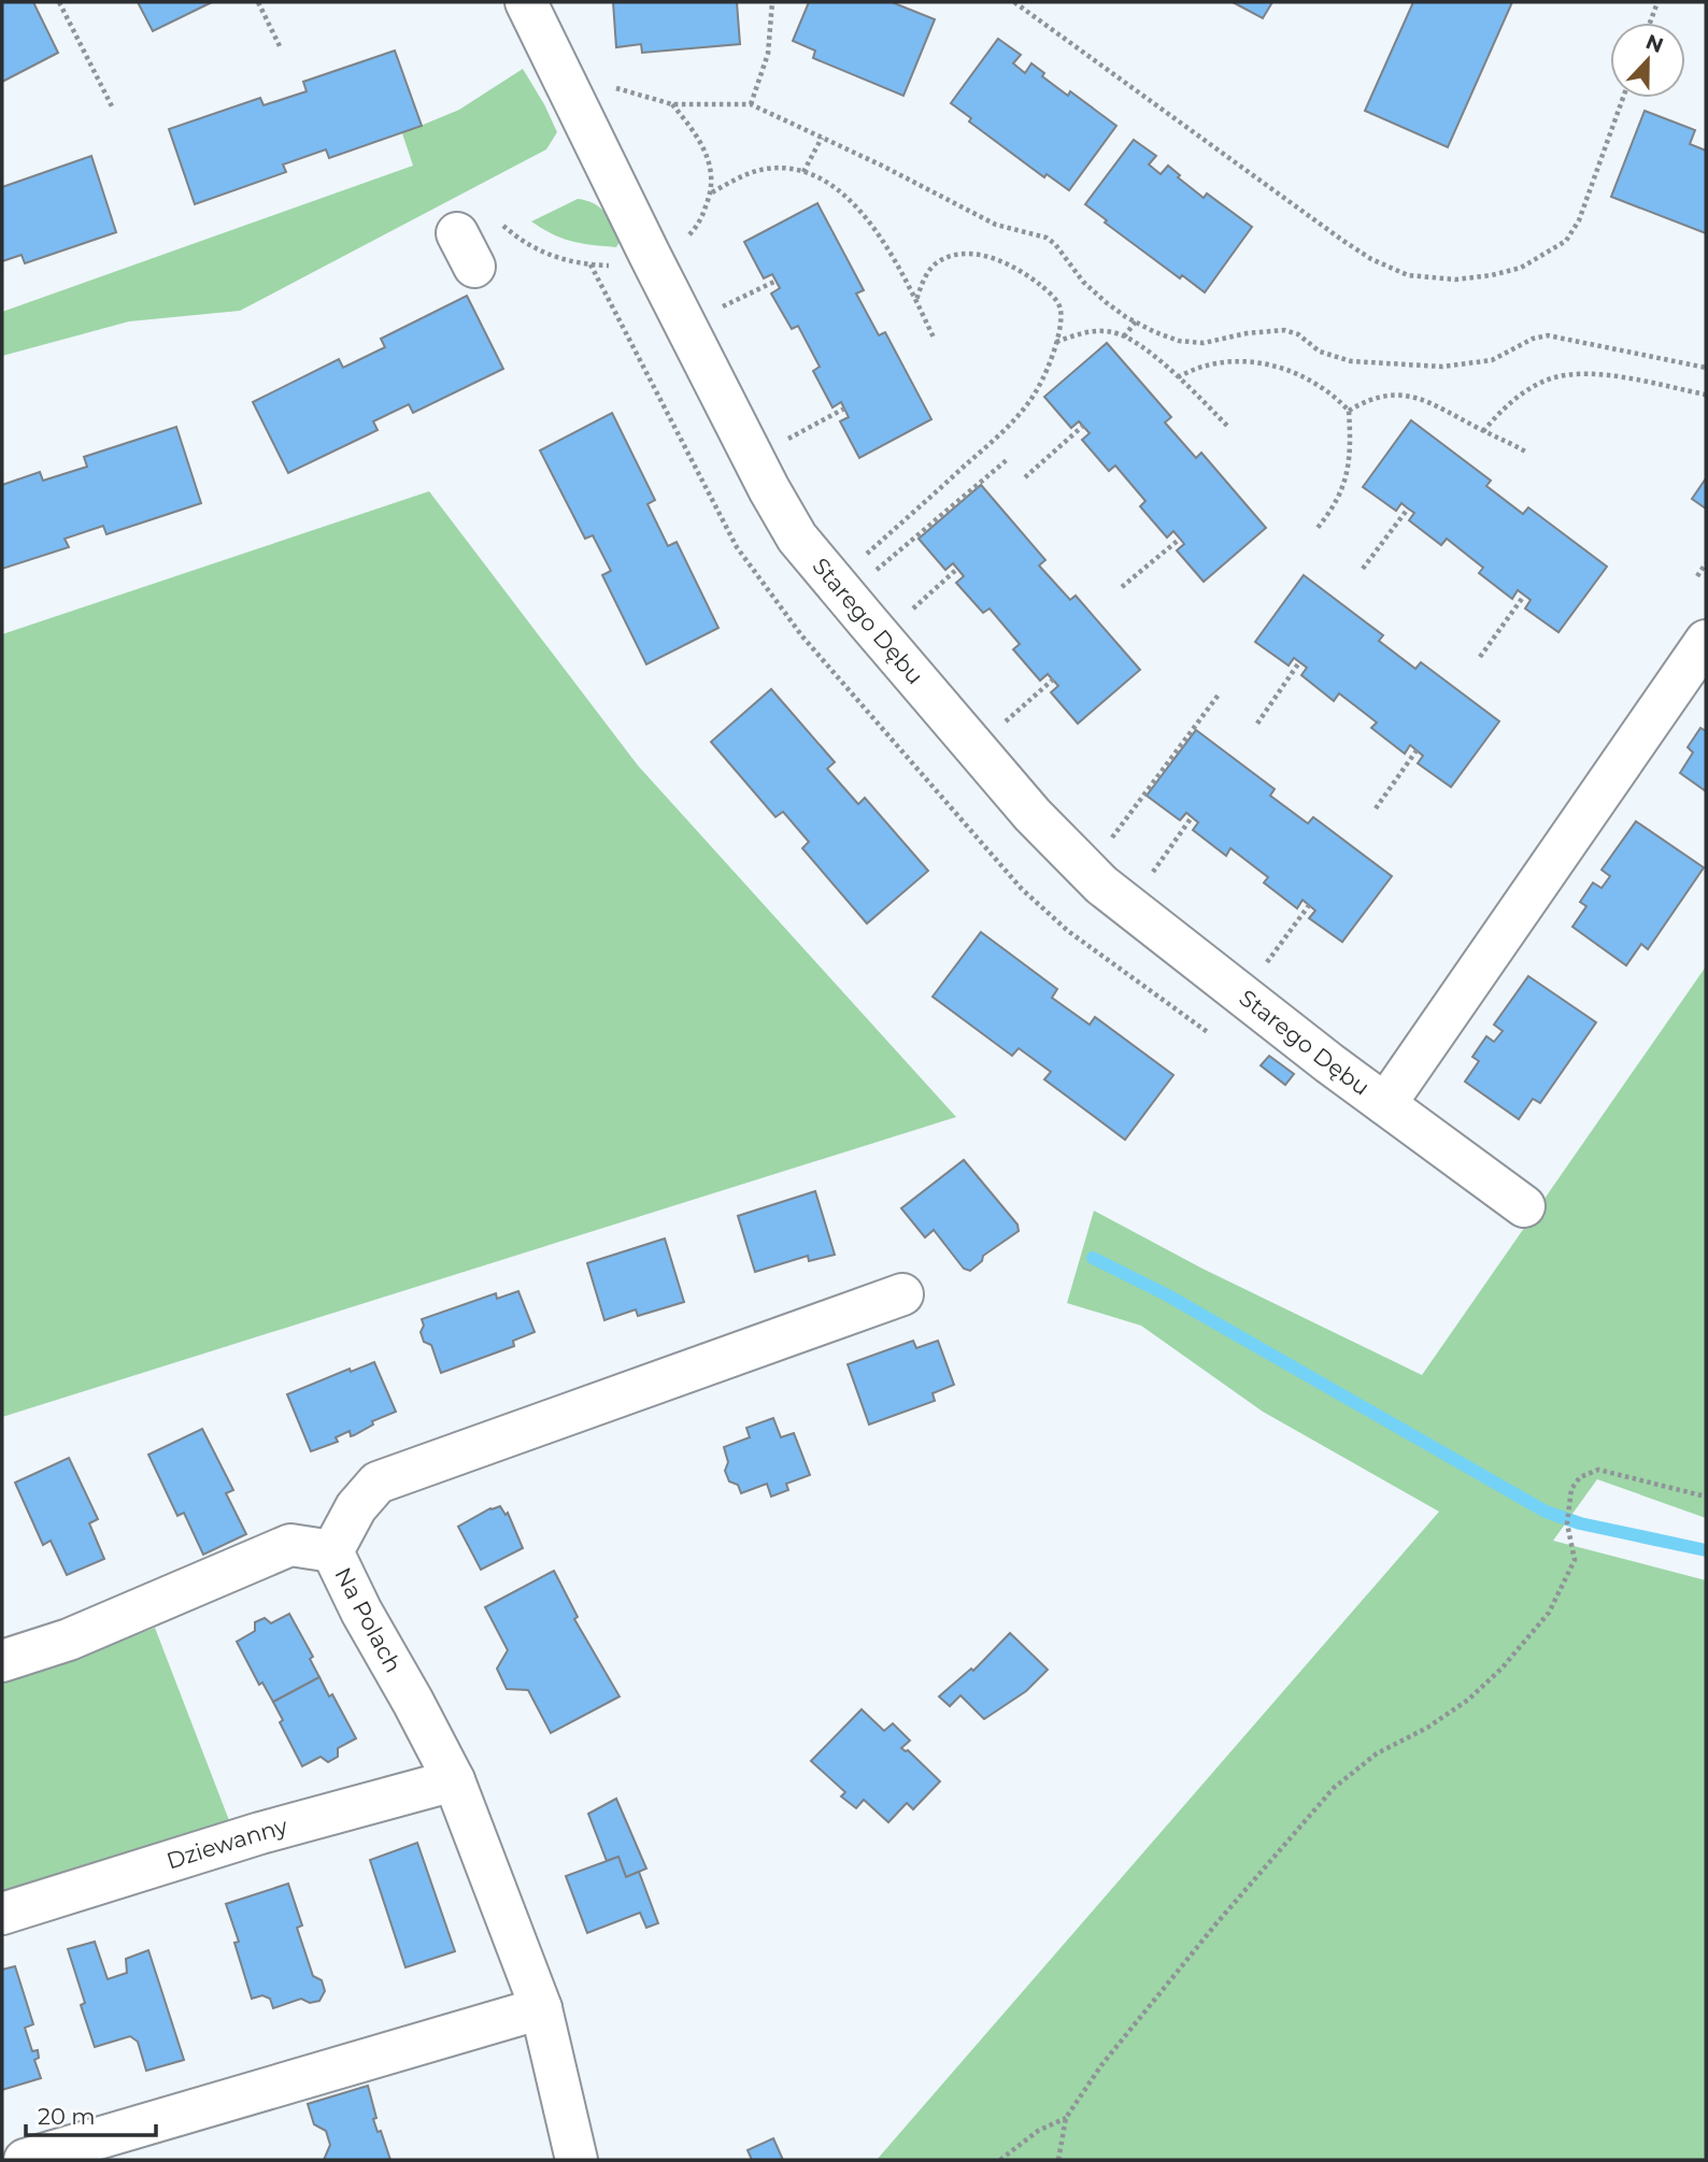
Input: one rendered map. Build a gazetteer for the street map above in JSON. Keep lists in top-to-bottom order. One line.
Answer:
{"streets":{"street":["Starego Dębu","Na Polach","Dziewanny"]},"crossings":[["Na Polach","Dziewanny"]],"scale_bar":"20 m","north":"top"}
